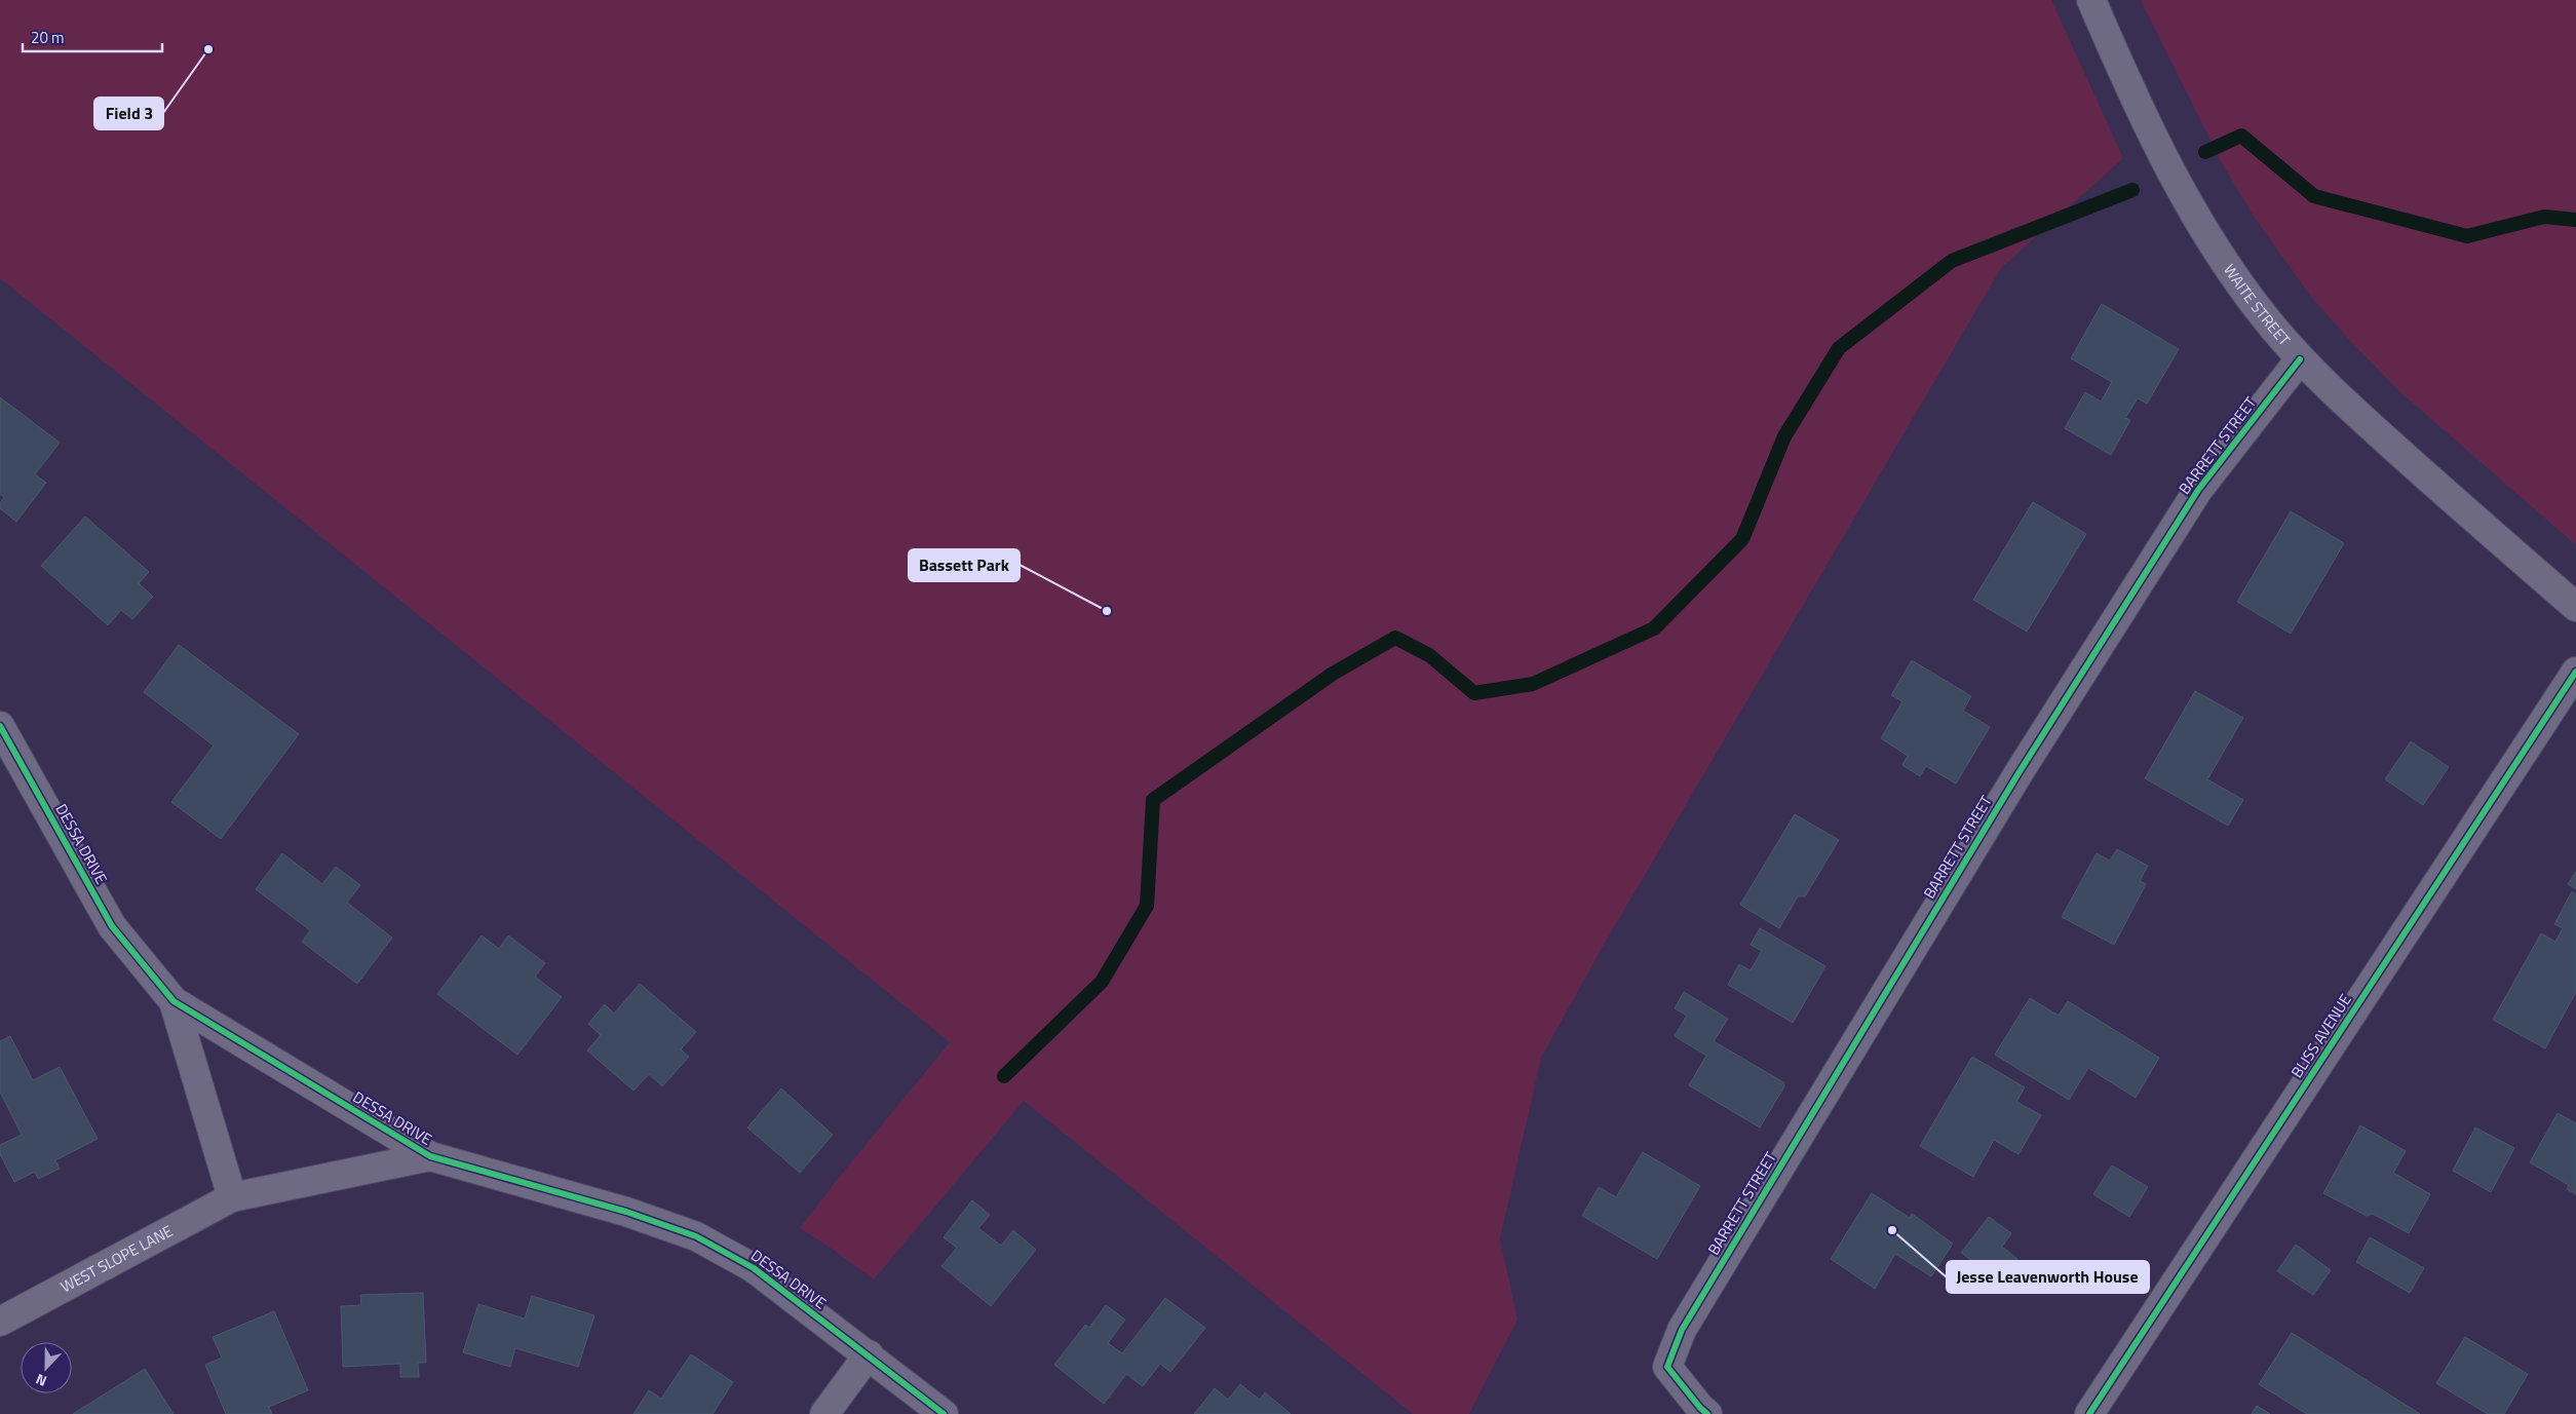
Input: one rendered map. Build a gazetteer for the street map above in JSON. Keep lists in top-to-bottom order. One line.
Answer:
{"streets":{"street":["WAITE STREET","BARRETT STREET","DESSA DRIVE","BLISS AVENUE","WEST SLOPE LANE"]},"crossings":[["WAITE STREET","BARRETT STREET"],["DESSA DRIVE","WEST SLOPE LANE"]],"places":["Field 3","Bassett Park","Jesse Leavenworth House"],"scale_bar":"20 m","north":"bottom"}
